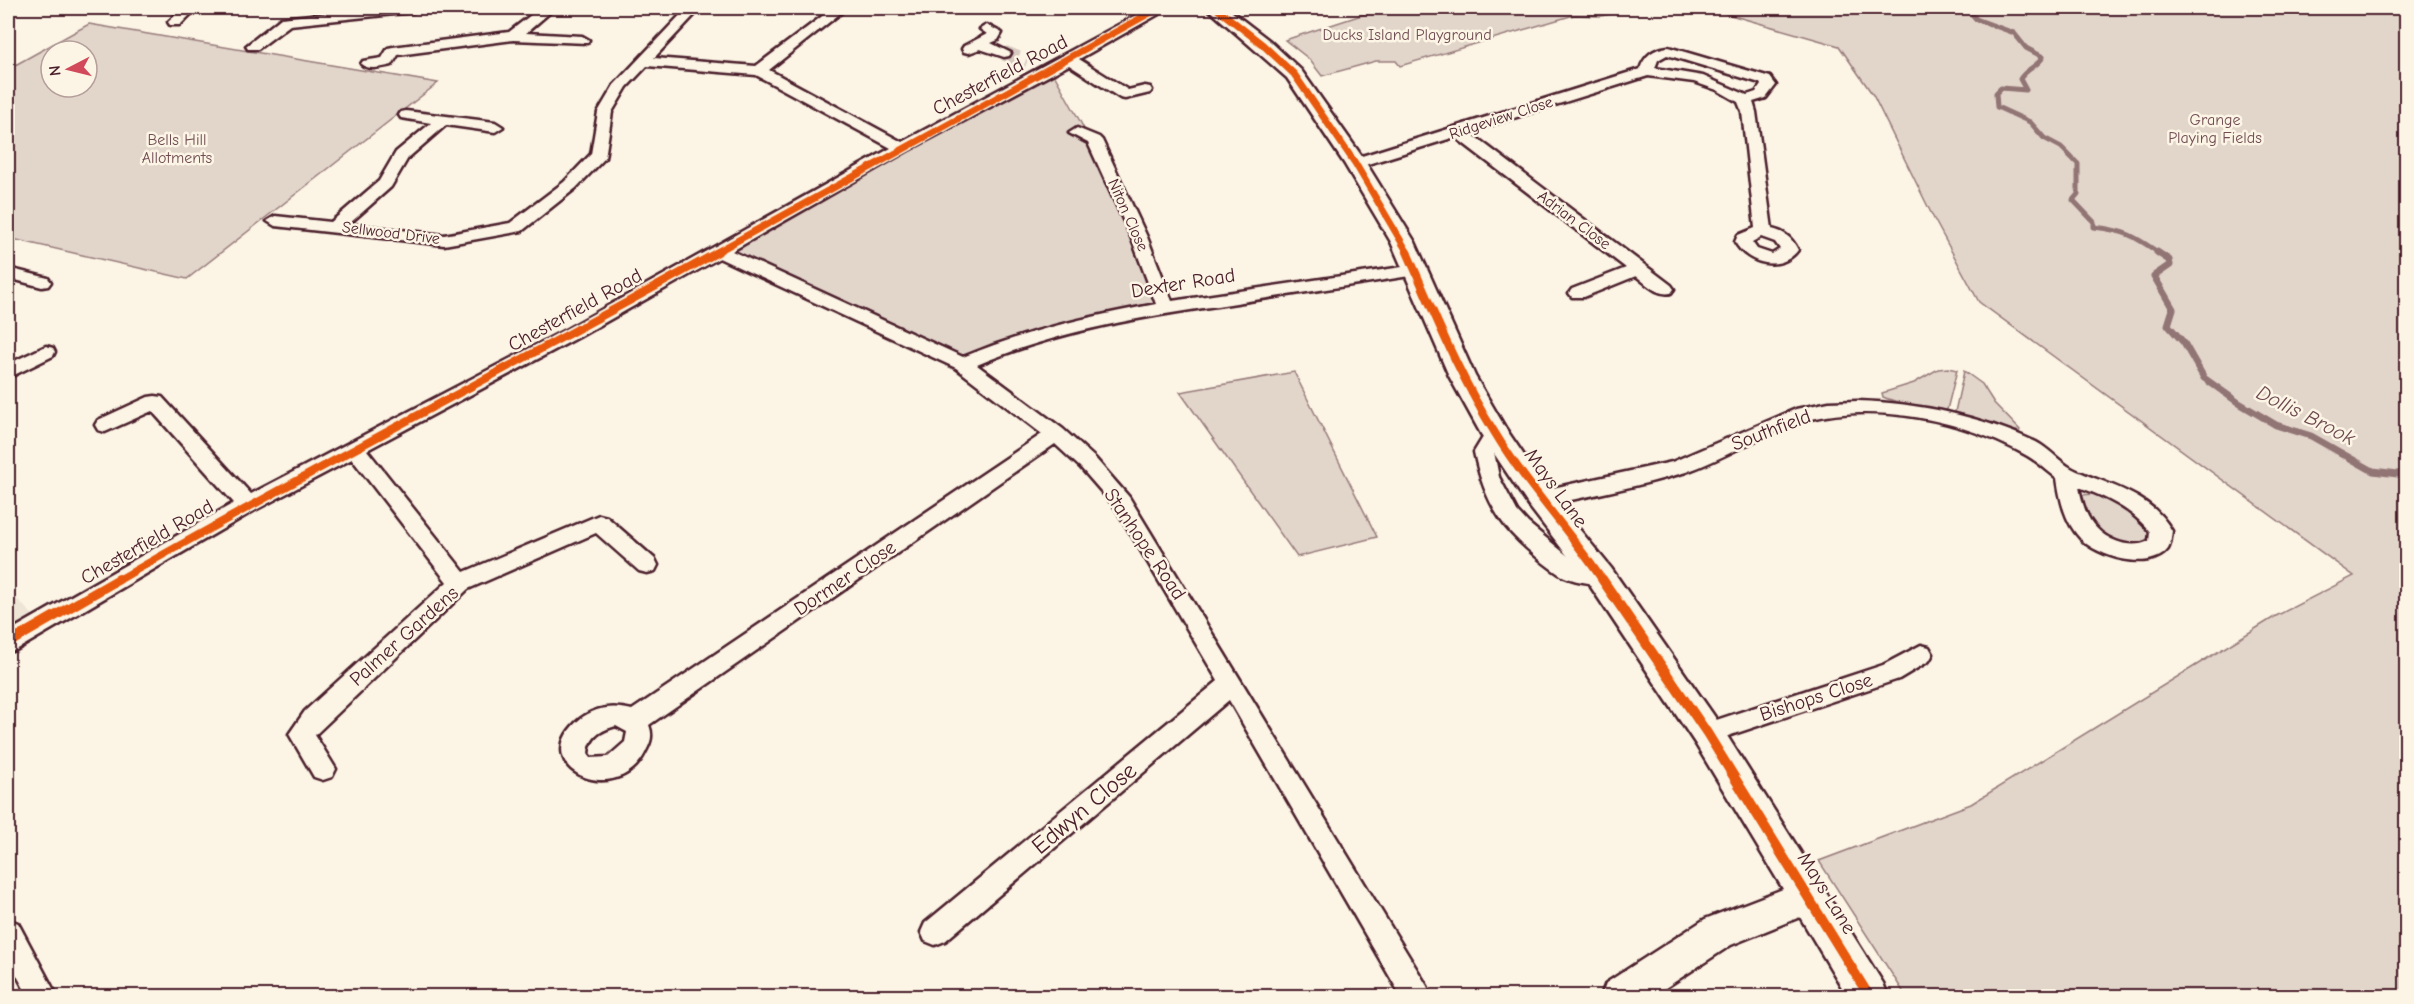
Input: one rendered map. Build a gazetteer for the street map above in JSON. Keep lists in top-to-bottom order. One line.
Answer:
{"streets":{"street":["Chesterfield Road","Ridgeview Close","Niton Close","Adrian Close","Sellwood Drive","Dexter Road","Southfield","Mays Lane","Stanhope Road","Dormer Close","Palmer Gardens","Bishops Close","Edwyn Close"]},"crossings":[["Chesterfield Road","Stanhope Road"],["Ridgeview Close","Adrian Close"],["Ridgeview Close","Mays Lane"],["Niton Close","Dexter Road"],["Dexter Road","Mays Lane"],["Dexter Road","Stanhope Road"],["Southfield","Mays Lane"],["Mays Lane","Bishops Close"],["Stanhope Road","Dormer Close"],["Stanhope Road","Edwyn Close"]],"water":["Dollis Brook"],"parks":["Ducks Island Playground","Grange Playing Fields","Bells Hill Allotments"],"north":"left"}
